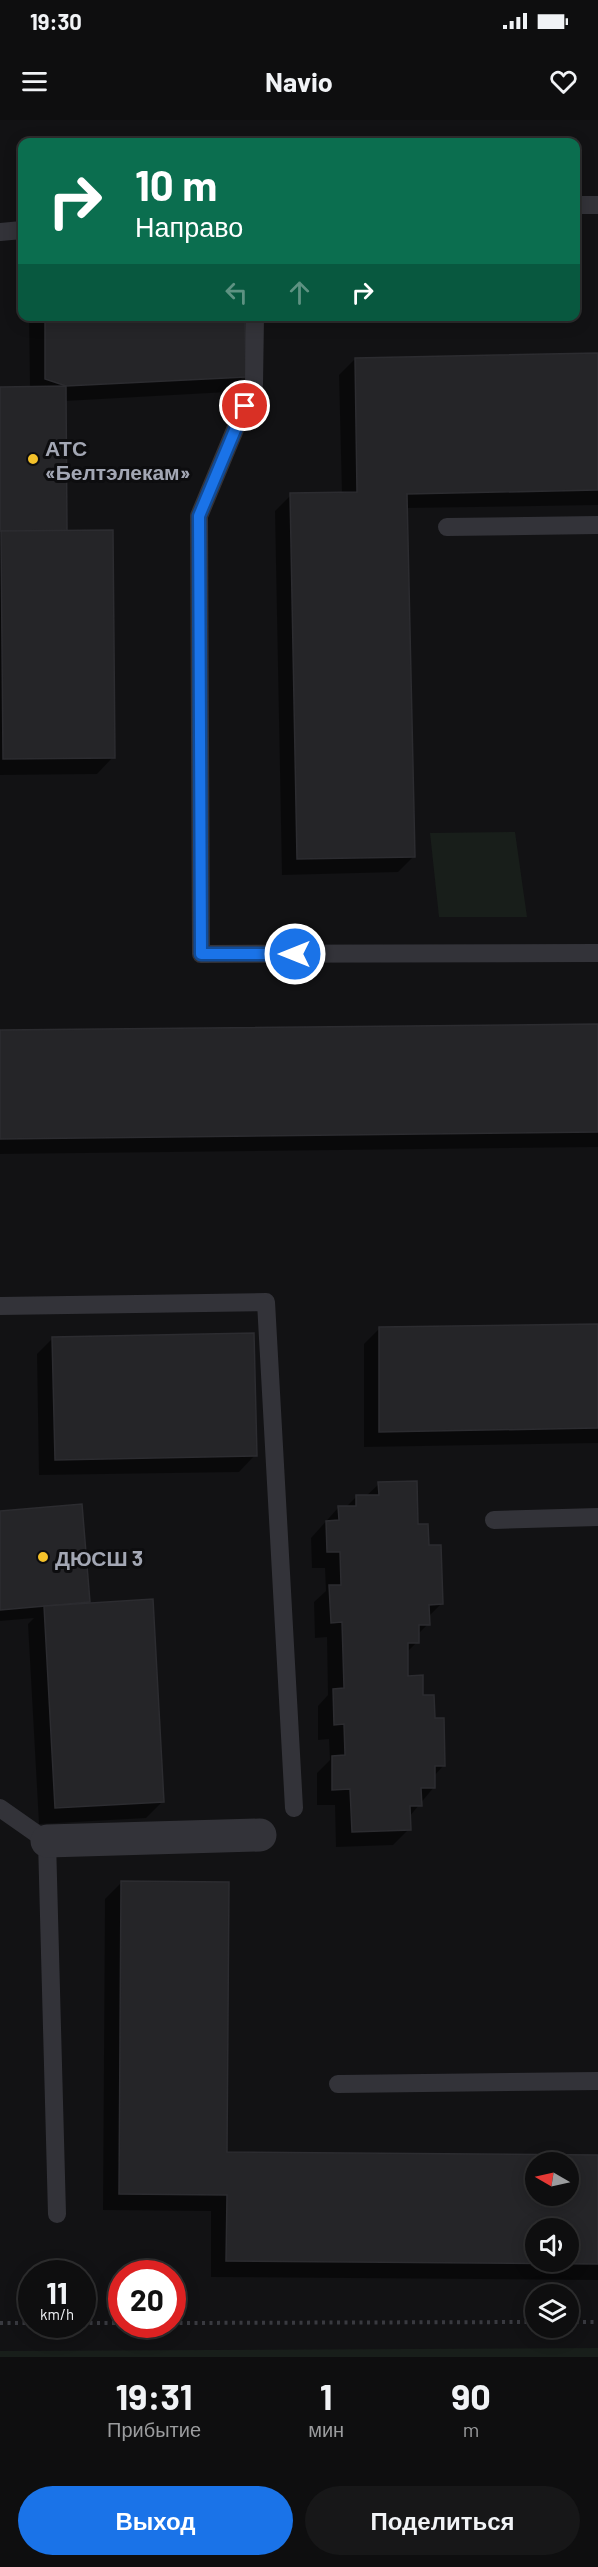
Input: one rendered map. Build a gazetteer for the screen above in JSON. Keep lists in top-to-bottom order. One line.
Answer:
{"places":["АТС «Белтэлекам»","ДЮСШ 3"],"north":"left","page":{"status":"19:30","header":"Navio","turn":["10 m","Направо"],"speed":"11 km/h","limit":"20","eta":["19:31","Прибытие","1","мин","90","m"],"buttons":["Выход","Поделиться"]}}
